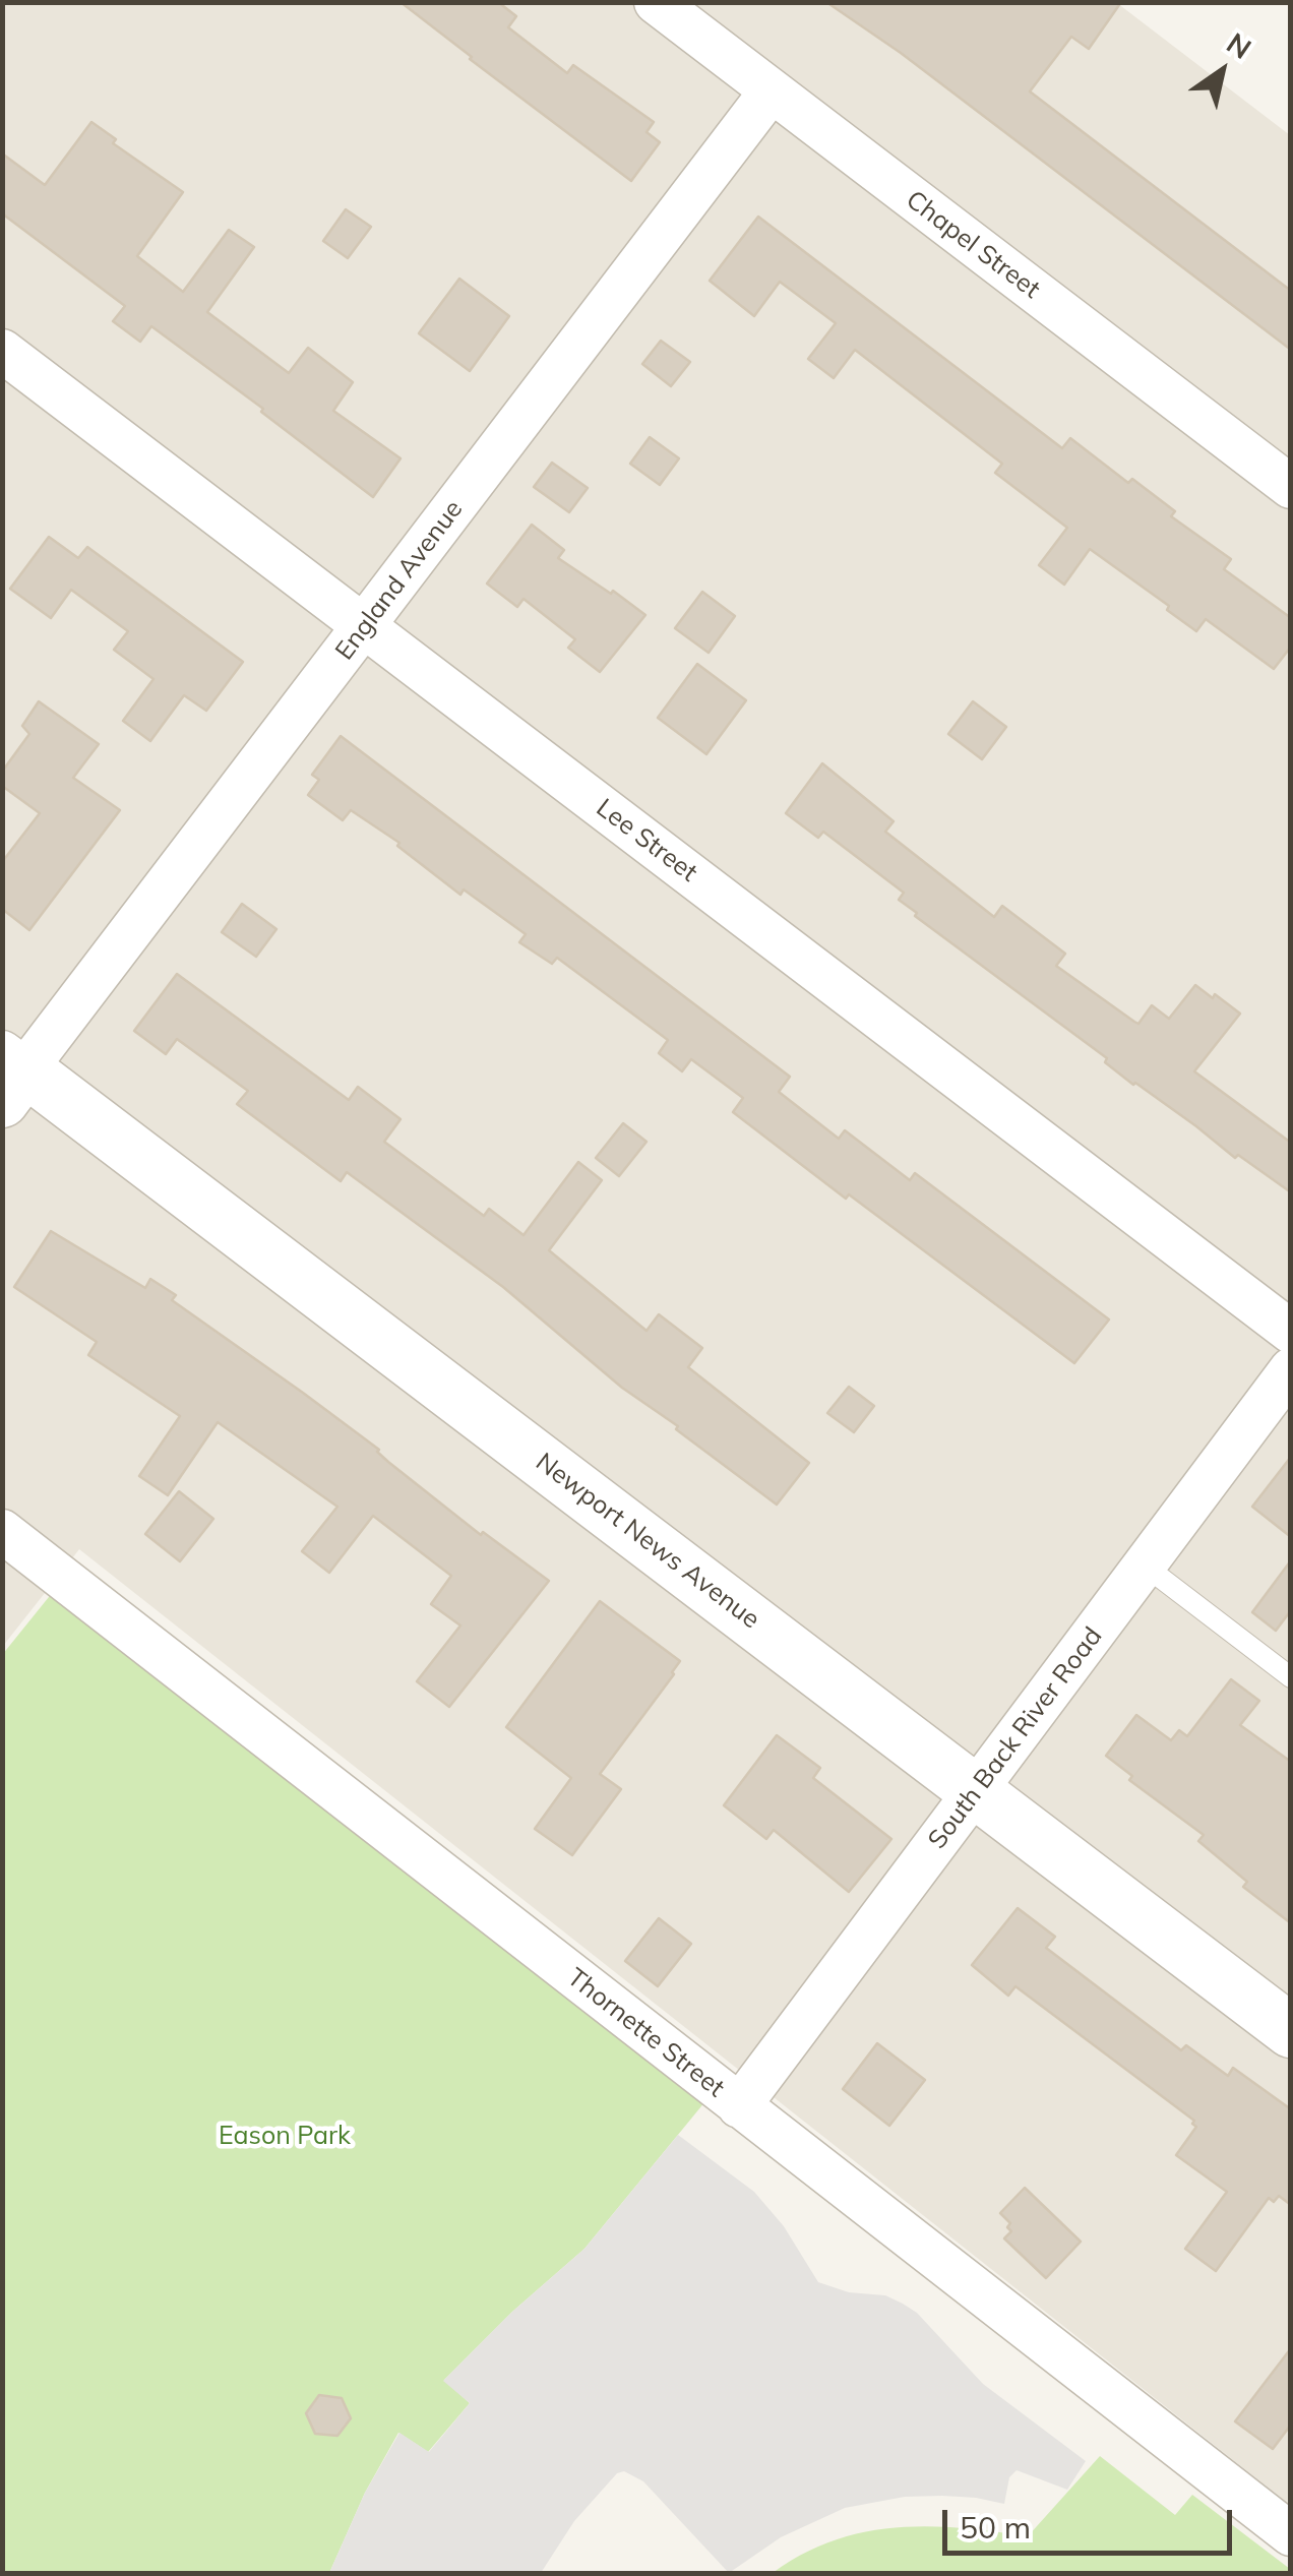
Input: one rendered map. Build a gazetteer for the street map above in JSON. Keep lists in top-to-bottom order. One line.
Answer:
{"streets":{"street":["Chapel Street","England Avenue","Lee Street","Newport News Avenue","South Back River Road","Thornette Street"]},"crossings":[["Chapel Street","England Avenue"],["England Avenue","Lee Street"],["England Avenue","Newport News Avenue"],["Newport News Avenue","South Back River Road"],["South Back River Road","Thornette Street"]],"parks":["Eason Park"],"scale_bar":"50 m","north":"top right"}
